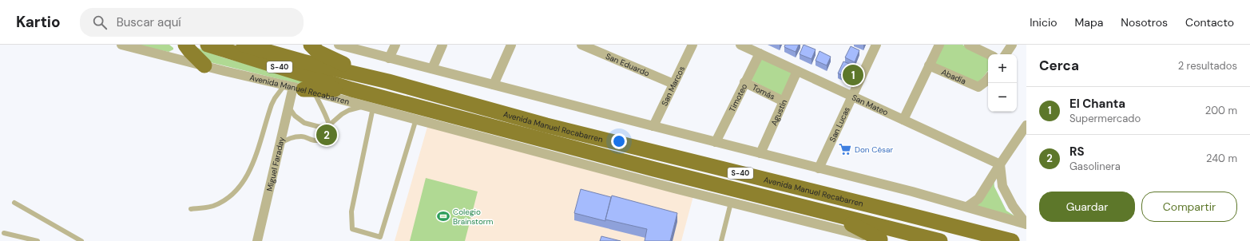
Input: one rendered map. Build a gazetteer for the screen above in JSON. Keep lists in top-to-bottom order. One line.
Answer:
{"streets":{"main road":["S-40","Avenida Manuel Recabarren"],"street":["San Eduardo","Abadía","San Marcos","Tomás","Timoteo","San Mateo","Agustín","San Lucas","Miguel Faraday"]},"crossings":[["San Eduardo","San Marcos"],["Avenida Manuel Recabarren","Miguel Faraday"],["Tomás","Timoteo"],["Tomás","Agustín"],["Timoteo","San Mateo"],["San Mateo","Agustín"],["San Mateo","San Lucas"]],"places":{"supermarket":["Don César"],"sports":["Colegio Brainstorm"]},"page":{"header":"Kartio","search":"Buscar aquí","nav":["Inicio","Mapa","Nosotros","Contacto"],"heading":["Cerca","2 resultados"],"map_buttons":["+","−"],"pins":["1","2"],"list":[{"mark":"1","name":"El Chanta","note":"Supermercado","value":"200 m"},{"mark":"2","name":"RS","note":"Gasolinera","value":"240 m"}],"buttons":["Guardar","Compartir"]}}
